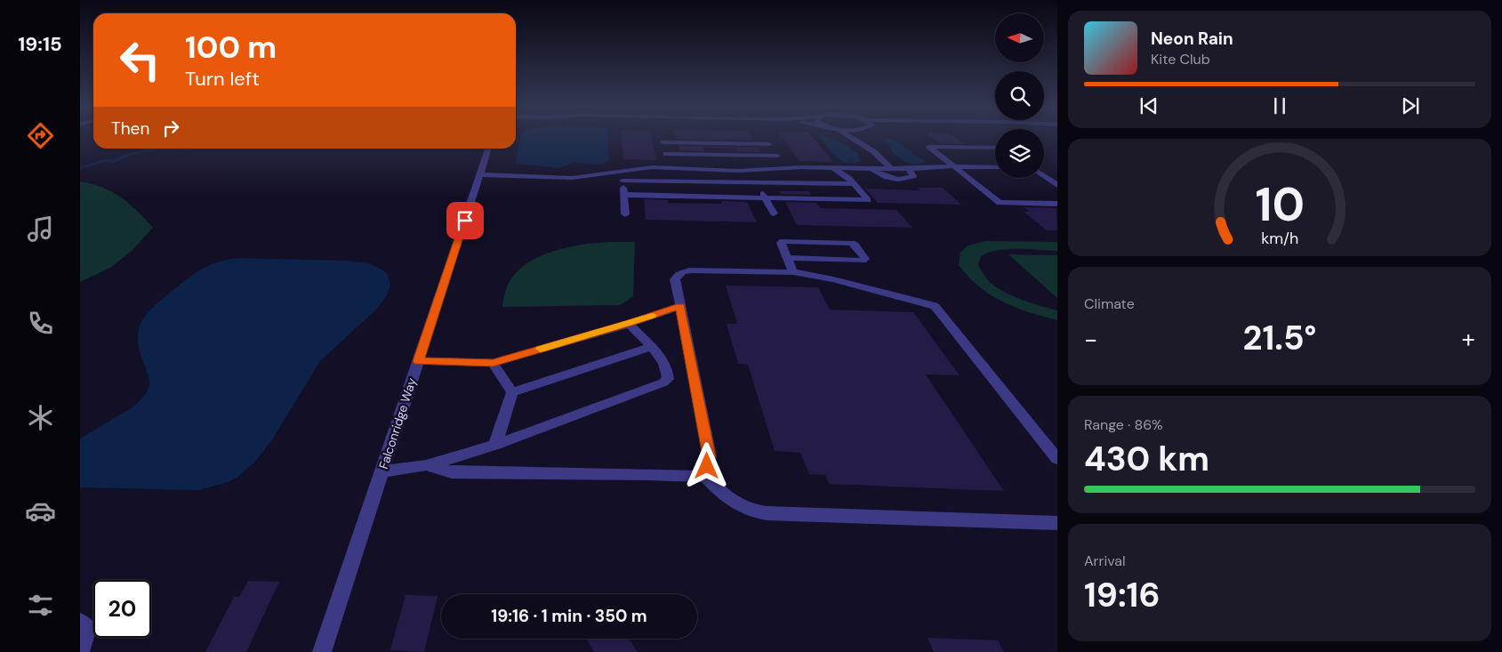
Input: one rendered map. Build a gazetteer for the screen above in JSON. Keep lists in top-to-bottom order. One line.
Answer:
{"streets":{"street":["Falconridge Way"]},"north":"left","page":{"tabs":"19:15","turn":["100 m","Turn left"],"song":["Neon Rain","Kite Club"],"then":"Then","tile":["Climate",["Range · 86%","430 km"],["Arrival","19:16"]],"heat":["−","21.5°","+"],"limit":"20","trip":"19:16 · 1 min · 350 m","gauge":["10","km/h"]}}
